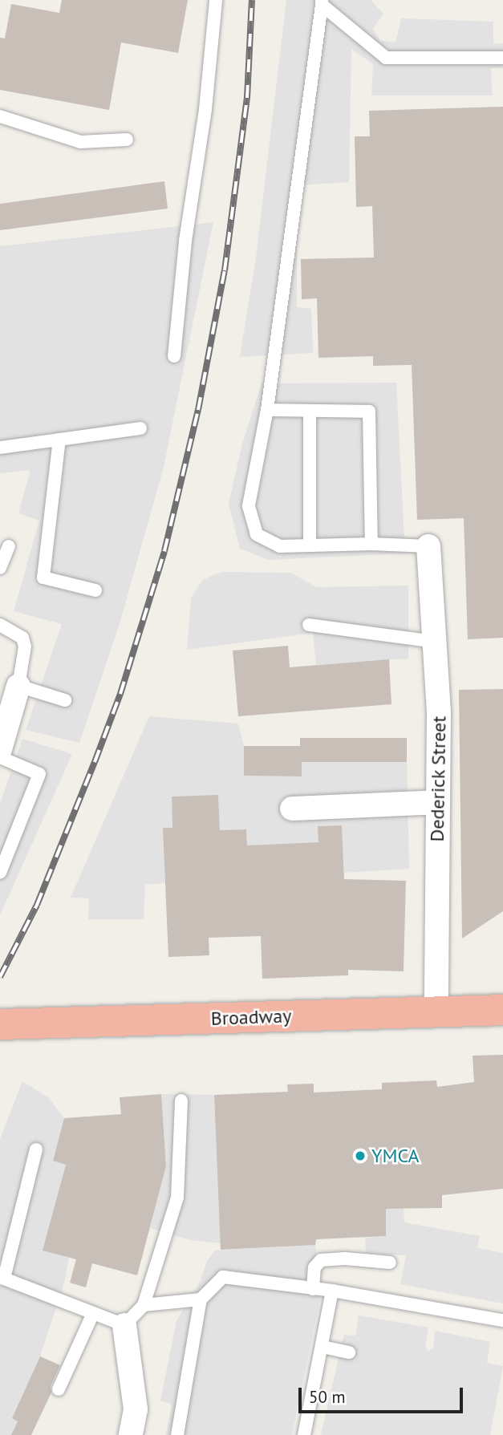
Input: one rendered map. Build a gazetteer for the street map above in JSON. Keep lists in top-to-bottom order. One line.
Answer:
{"streets":{"highway":["Broadway"],"street":["Dederick Street"]},"crossings":[["Dederick Street","Broadway"]],"places":["YMCA"],"scale_bar":"50 m"}
